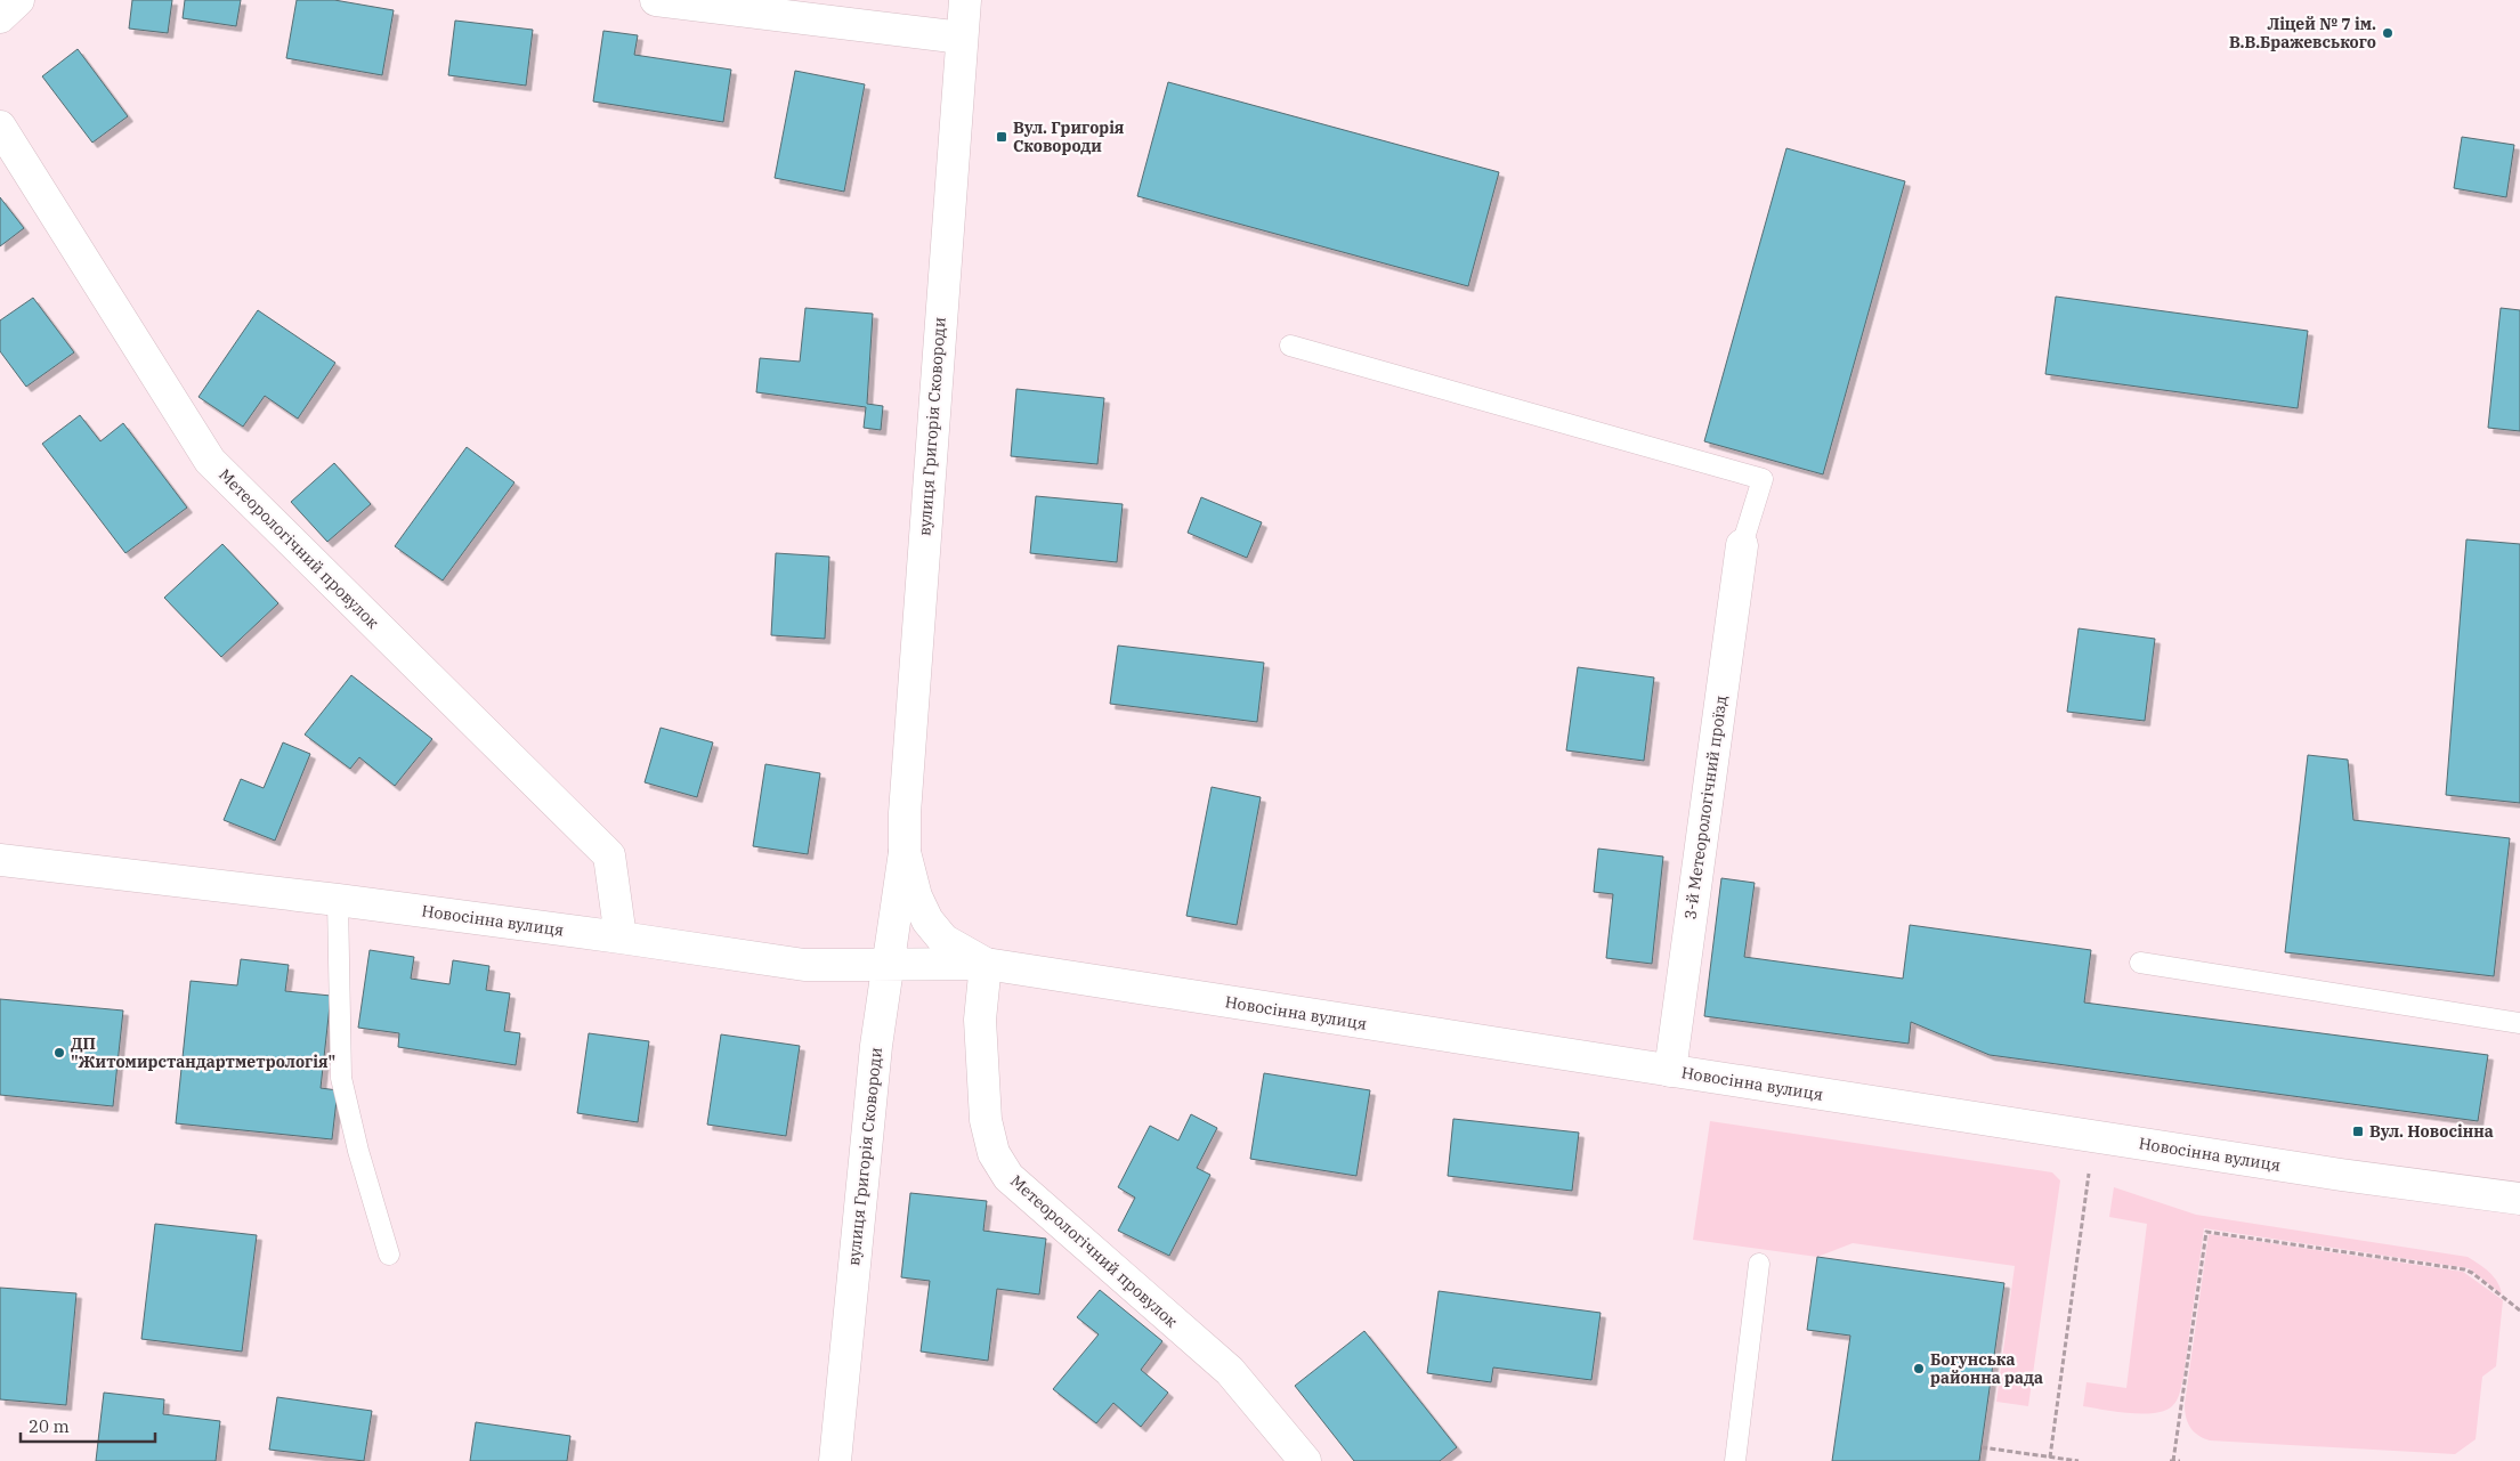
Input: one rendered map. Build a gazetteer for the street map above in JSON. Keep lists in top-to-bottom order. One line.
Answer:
{"streets":{"street":["вулиця Григорія Сковороди","Метеорологічний провулок","3-й Метеорологічний проїзд","Новосінна вулиця"]},"crossings":[["вулиця Григорія Сковороди","Новосінна вулиця"],["Метеорологічний провулок","Новосінна вулиця"],["3-й Метеорологічний проїзд","Новосінна вулиця"]],"places":{"other":["Ліцей № 7 ім. В.В.Бражевського","ДП \"Житомирстандартметрологія\"","Богунська районна рада"],"transit":["Вул. Григорія Сковороди","Вул. Новосінна"]},"scale_bar":"20 m"}
